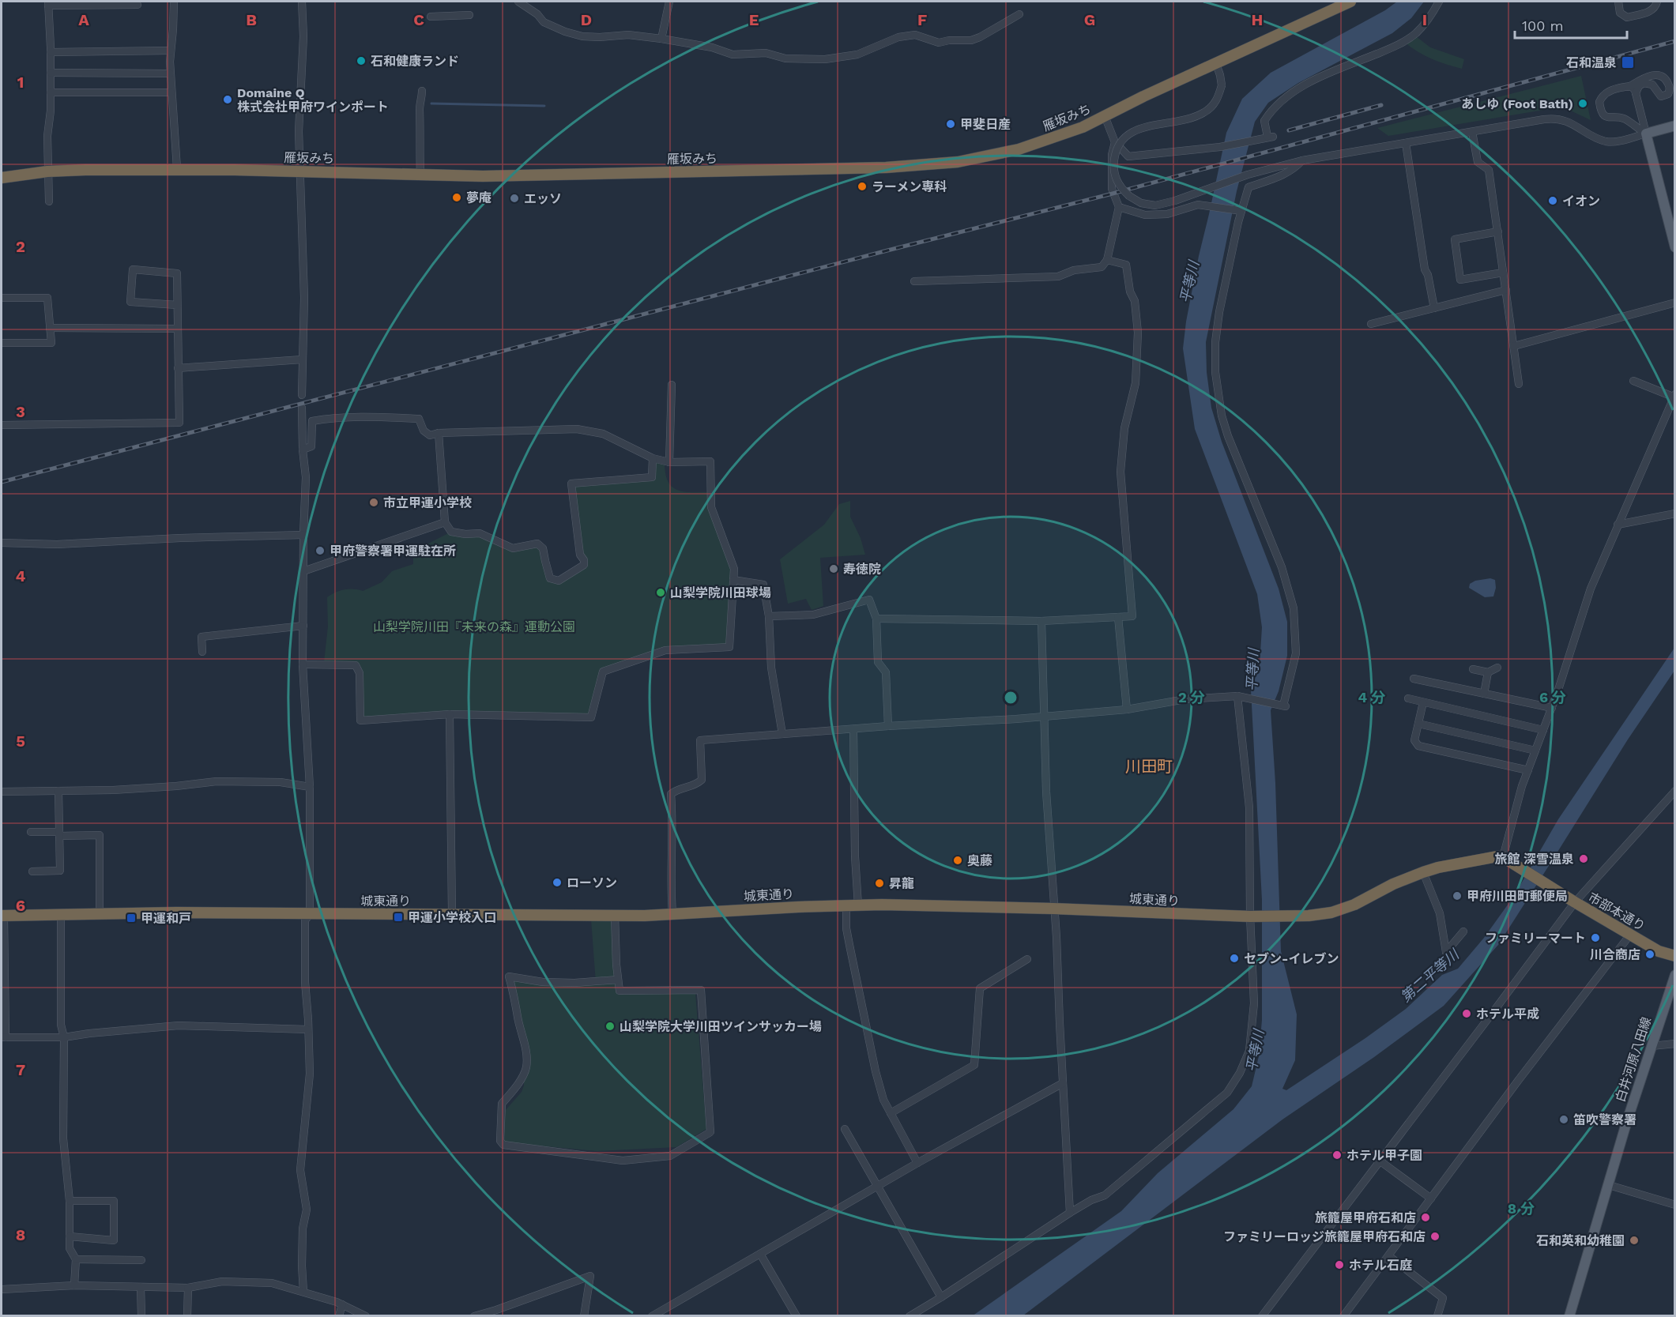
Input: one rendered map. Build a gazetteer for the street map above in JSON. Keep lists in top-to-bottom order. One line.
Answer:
{"streets":{"highway":["雁坂みち","城東通り","市部本通り"],"main road":["白井河原八田線"]},"crossings":[["城東通り","市部本通り"]],"districts":["川田町"],"water":["平等川","第二平等川"],"parks":["山梨学院川田『未来の森』運動公園"],"places":{"other":["石和健康ランド","Domaine Q 株式会社甲府ワインポート","あしゆ (Foot Bath)","甲斐日産","ラーメン専科","夢庵","エッソ","イオン","市立甲運小学校","甲府警察署甲運駐在所","寿徳院","山梨学院川田球場","旅館 深雪温泉","奥藤","ローソン","昇龍","甲府川田町郵便局","ファミリーマート","川合商店","セブン-イレブン","ホテル平成","山梨学院大学川田ツインサッカー場","笛吹警察署","ホテル甲子園","旅籠屋甲府石和店","ファミリーロッジ旅籠屋甲府石和店","石和英和幼稚園","ホテル石庭"],"transit":["石和温泉","甲運小学校入口","甲運和戸"]},"scale_bar":"100 m","grid":{"columns":["A","B","C","D","E","F","G","H","I"],"rows":["1","2","3","4","5","6","7","8"]},"rings":["2 分","4 分","6 分","8 分"]}
